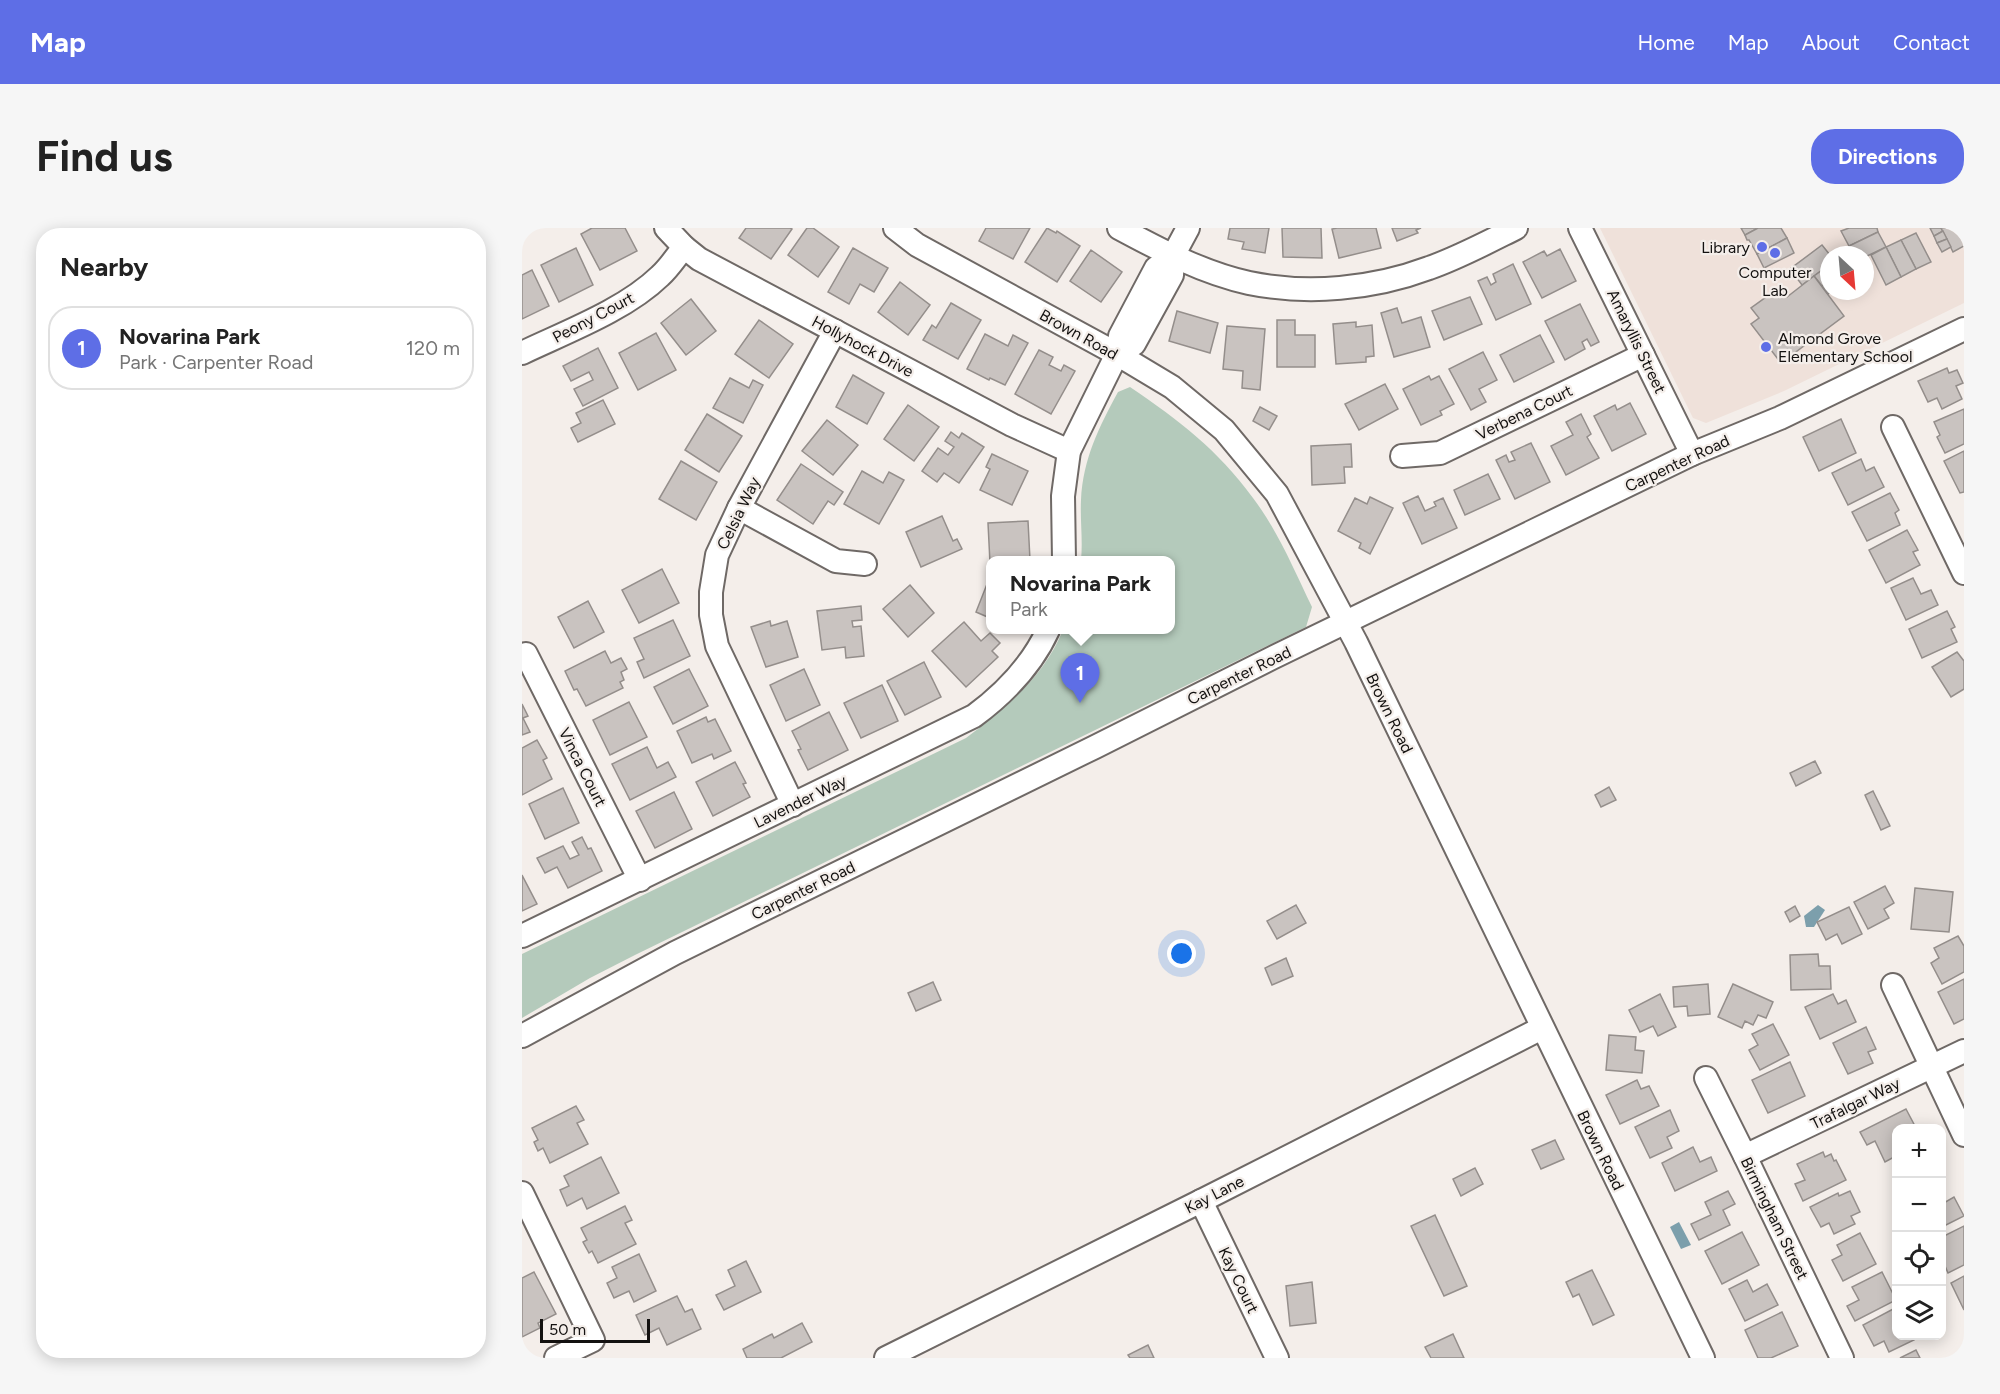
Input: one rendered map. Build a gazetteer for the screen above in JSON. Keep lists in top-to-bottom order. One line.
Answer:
{"streets":{"street":["Peony Court","Brown Road","Amaryllis Street","Hollyhock Drive","Verbena Court","Carpenter Road","Celsia Way","Vinca Court","Lavender Way","Trafalgar Way","Kay Lane","Birmingham Street","Kay Court"]},"crossings":[["Peony Court","Hollyhock Drive"],["Brown Road","Carpenter Road"],["Brown Road","Kay Lane"],["Amaryllis Street","Verbena Court"],["Amaryllis Street","Carpenter Road"],["Hollyhock Drive","Celsia Way"],["Celsia Way","Lavender Way"],["Vinca Court","Lavender Way"],["Trafalgar Way","Birmingham Street"],["Kay Lane","Kay Court"]],"places":["Library","Computer Lab","Almond Grove Elementary School"],"scale_bar":"50 m","north":"bottom right","page":{"header":"Map","nav":["Home","Map","About","Contact"],"buttons":"Directions","title":"Find us","heading":"Nearby","list":[{"mark":"1","name":"Novarina Park","note":"Park · Carpenter Road","value":"120 m"}],"popup":["Novarina Park","Park"],"pins":"1","map_buttons":["+","−"],"scale":"50 m"}}
